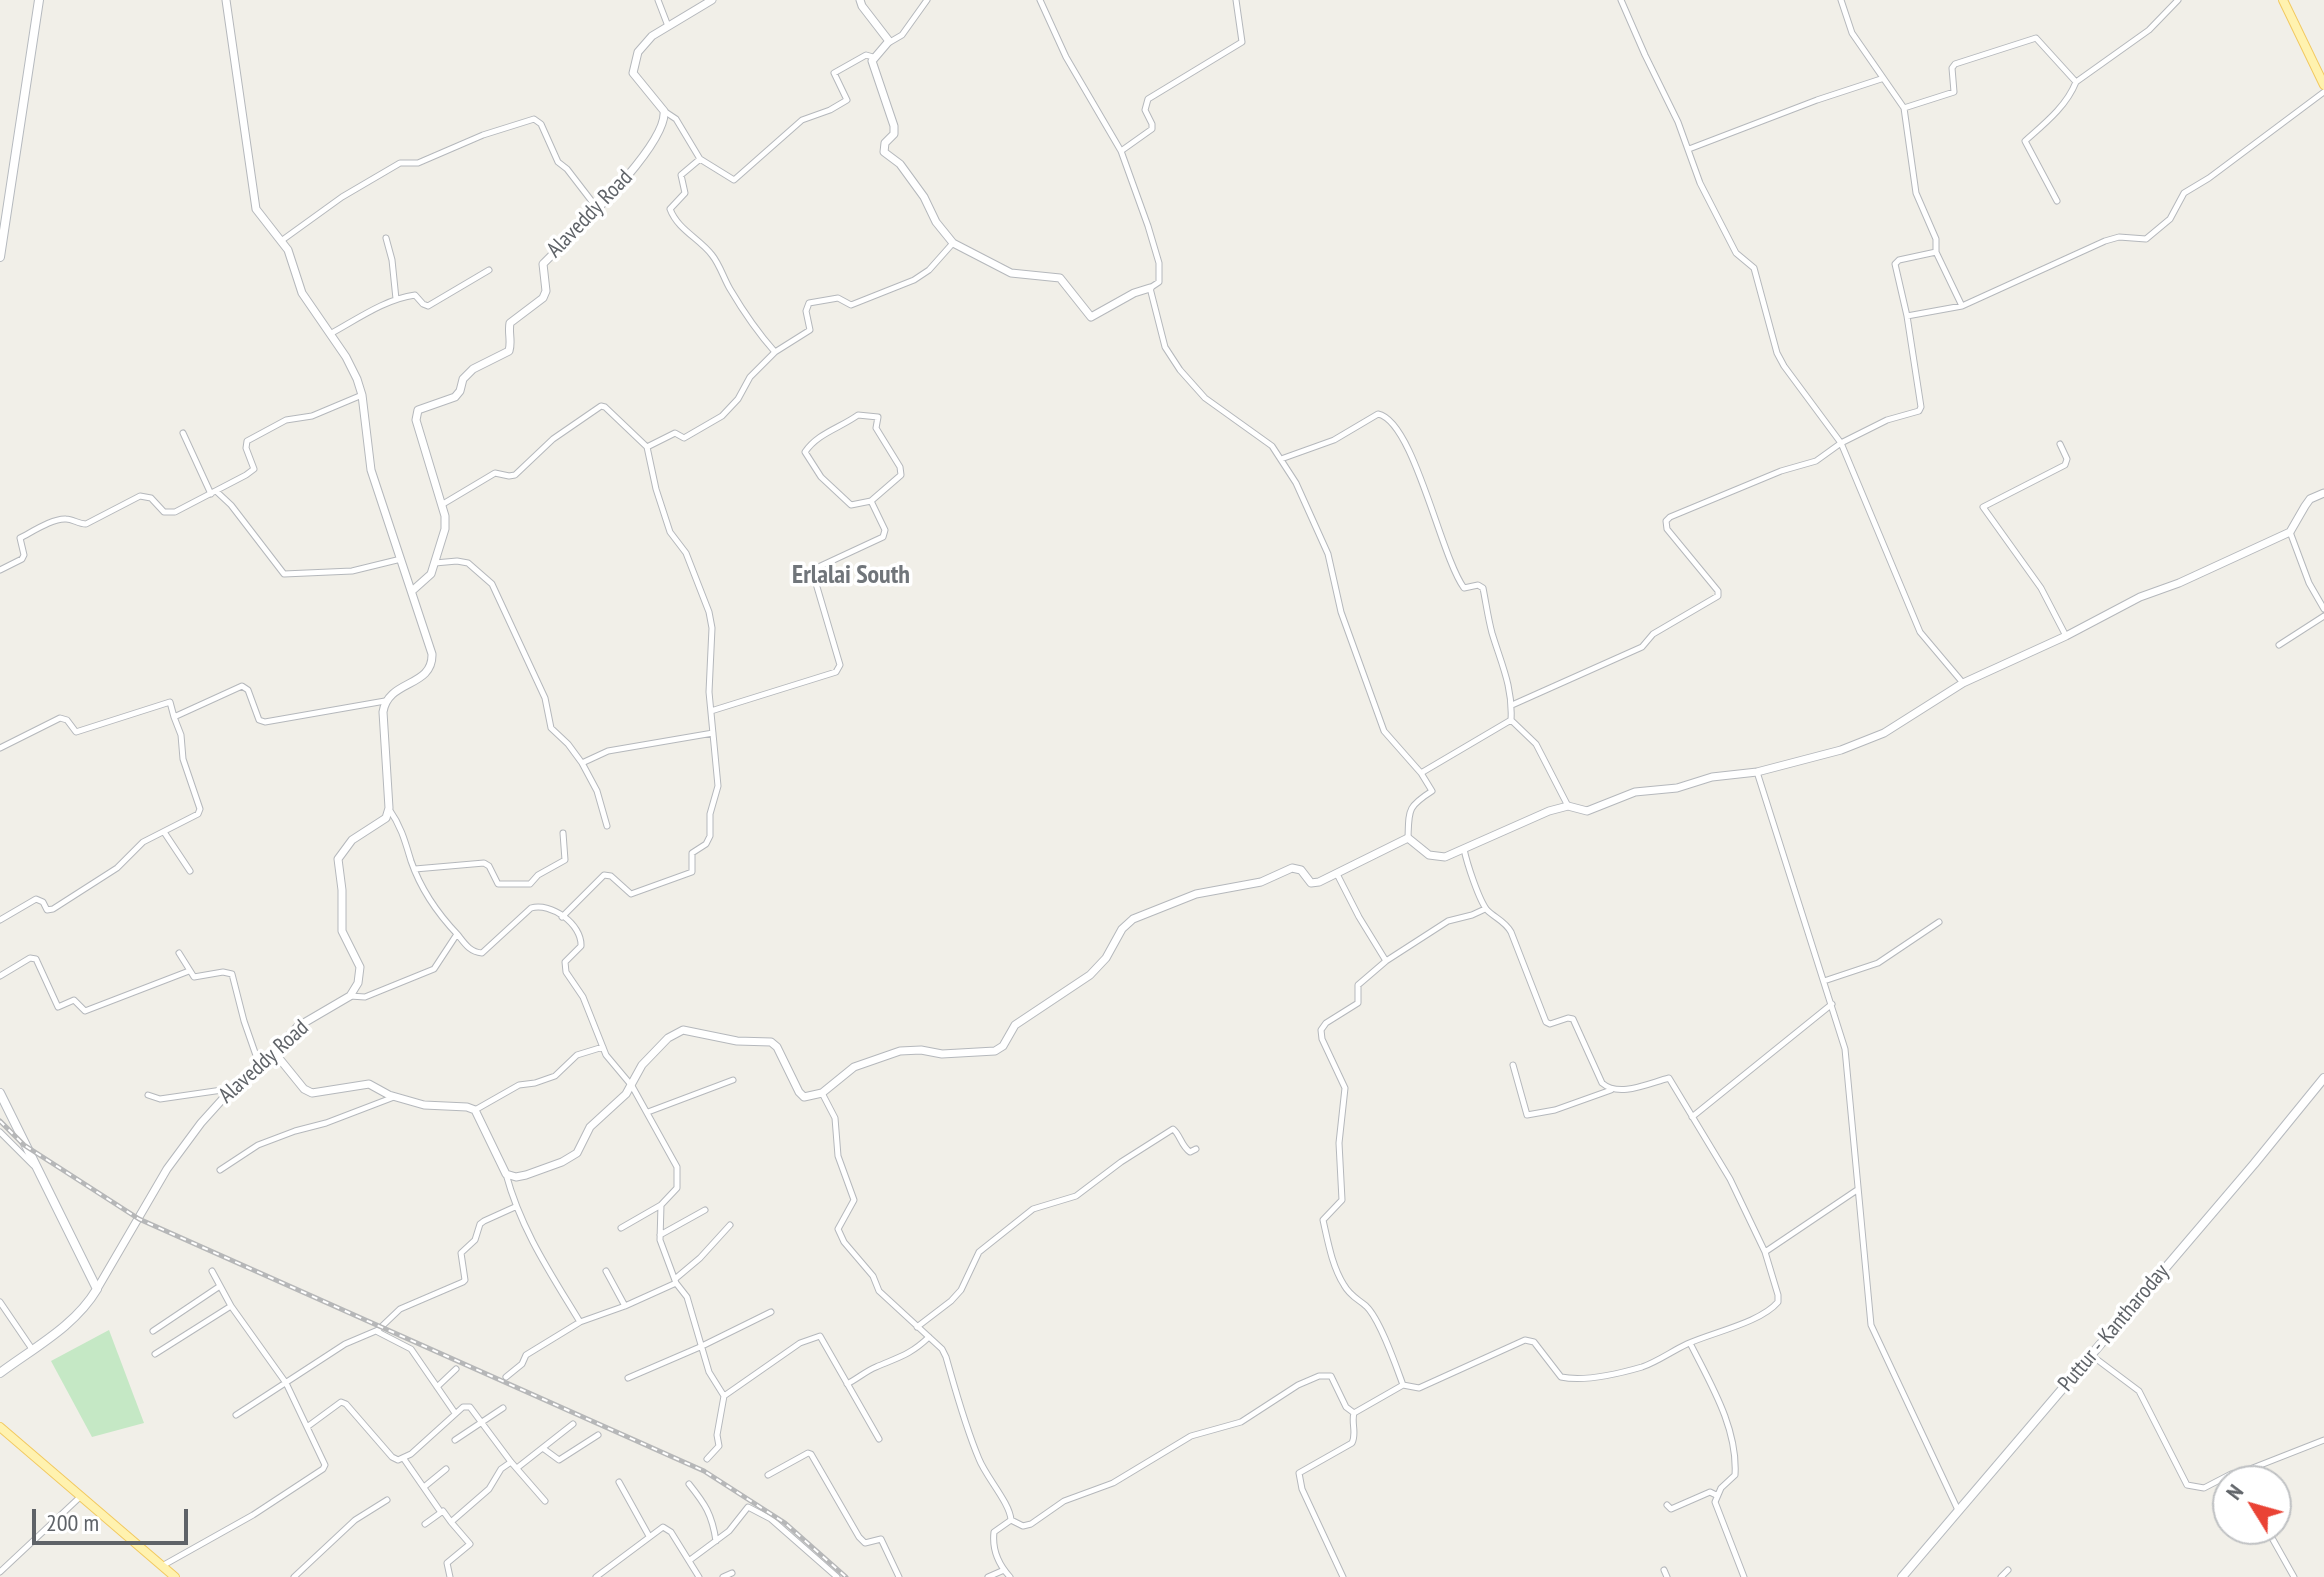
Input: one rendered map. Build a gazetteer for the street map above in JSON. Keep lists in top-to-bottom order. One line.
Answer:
{"streets":{"main road":["Puttur - Kantharoday"],"street":["Alaveddy Road"]},"districts":["Erlalai South"],"scale_bar":"200 m","north":"top left"}
